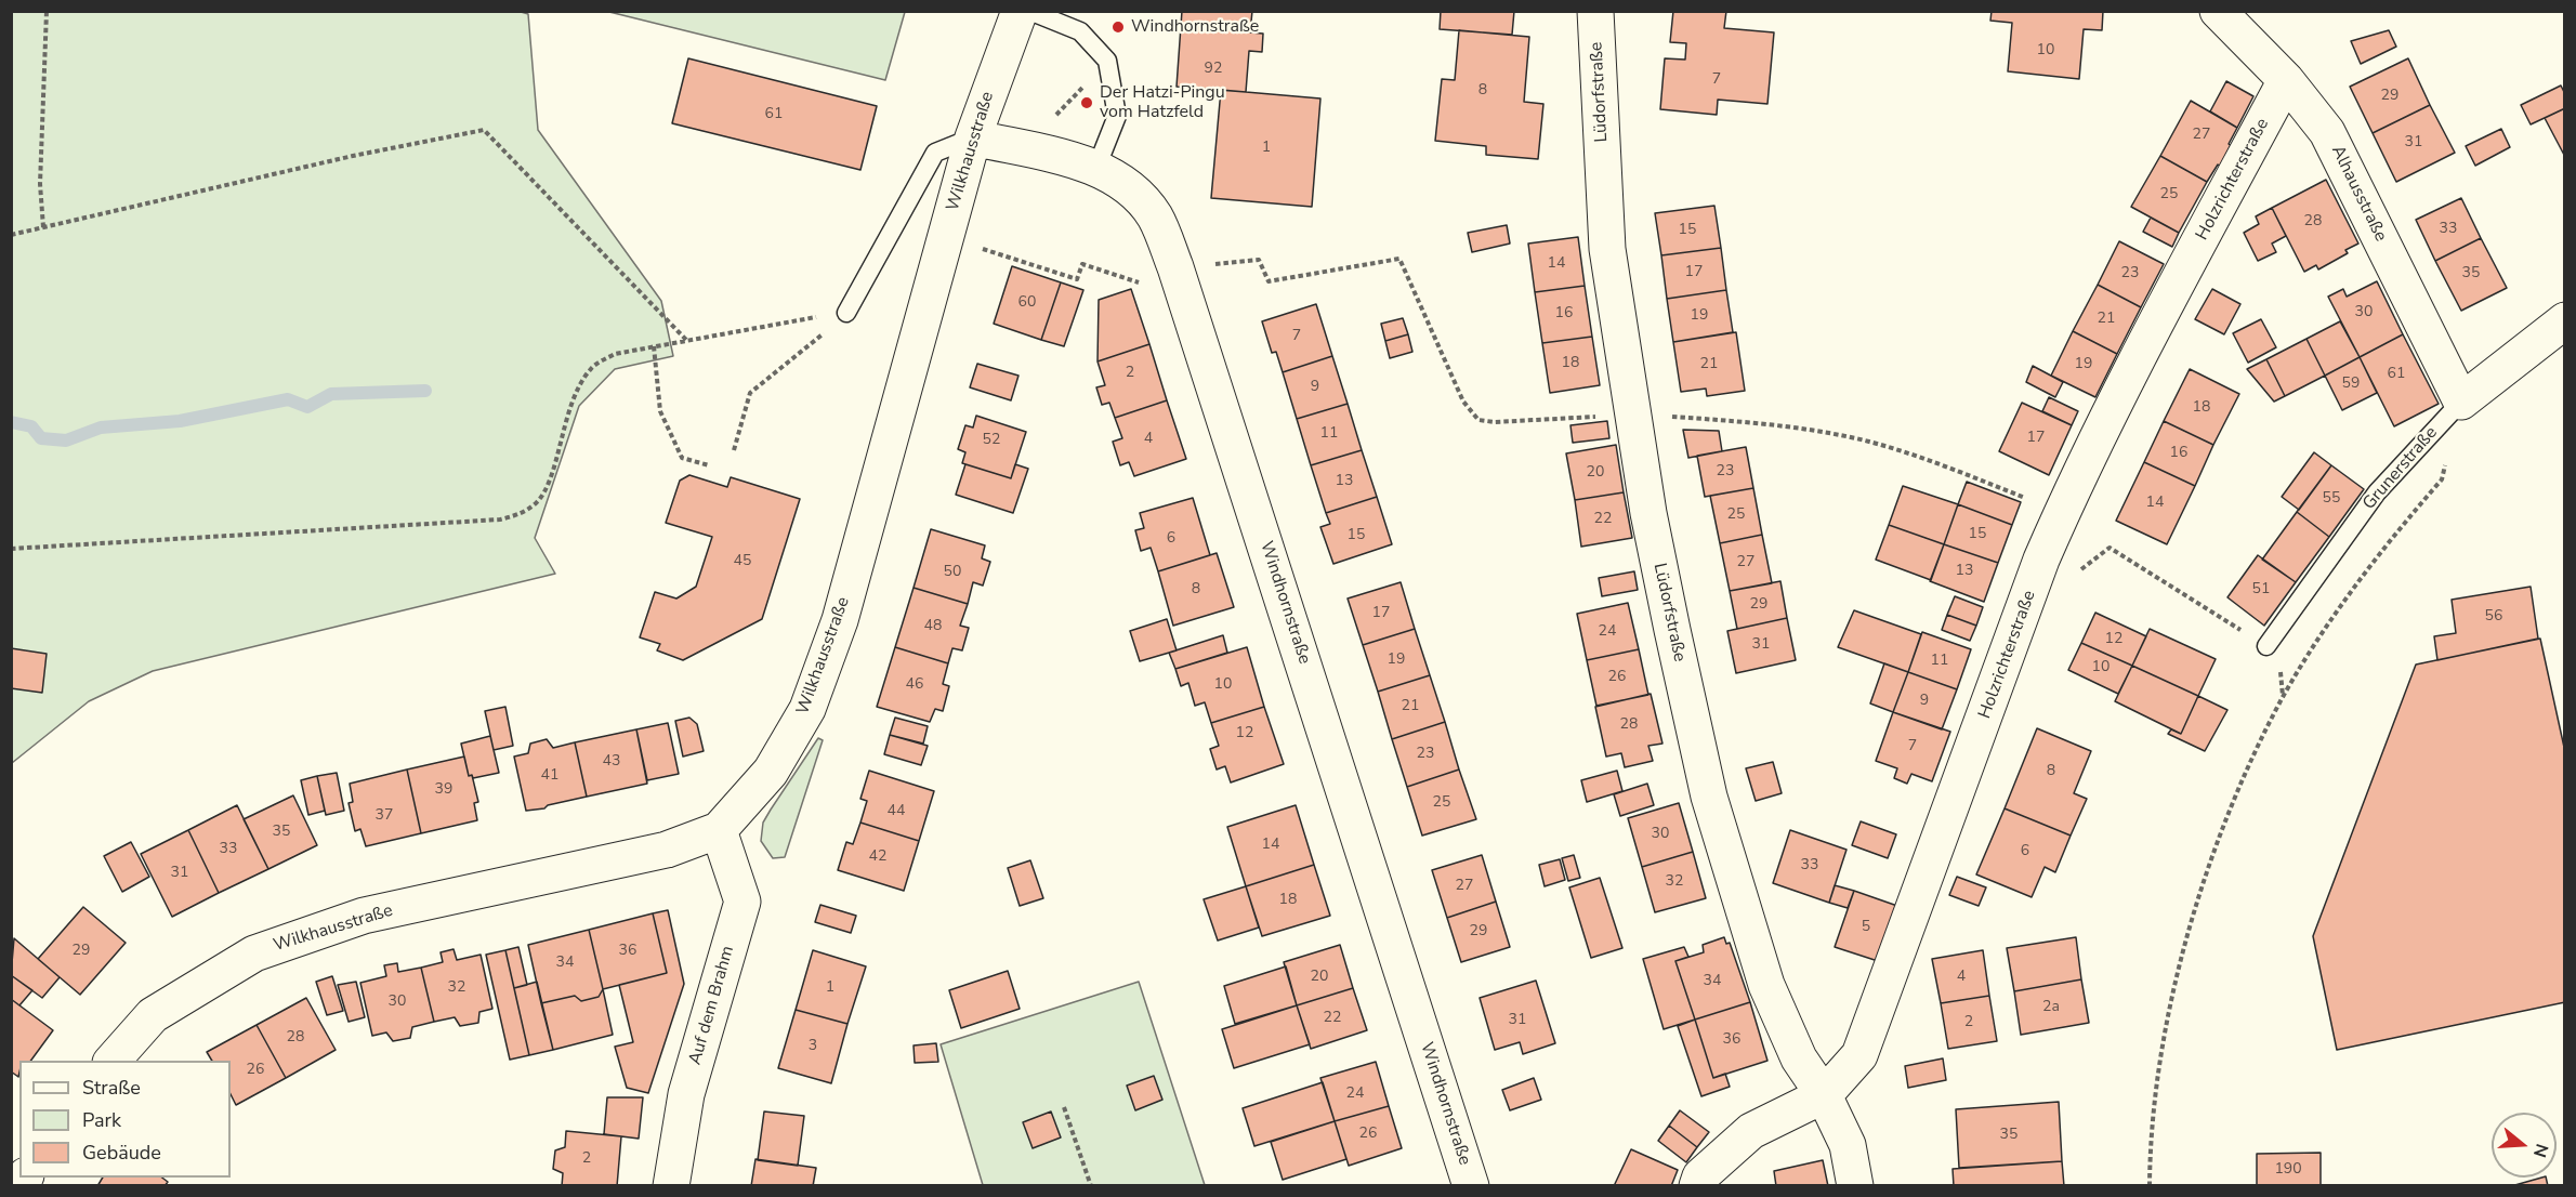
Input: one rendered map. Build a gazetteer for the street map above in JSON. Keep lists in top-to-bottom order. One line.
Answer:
{"streets":{"street":["Lüdorfstraße","Wilkhausstraße","Holzrichterstraße","Alhausstraße","Grunerstraße","Windhornstraße","Auf dem Brahm"]},"crossings":[["Lüdorfstraße","Holzrichterstraße"],["Wilkhausstraße","Windhornstraße"],["Wilkhausstraße","Auf dem Brahm"],["Holzrichterstraße","Alhausstraße"],["Alhausstraße","Grunerstraße"]],"places":["Windhornstraße","Der Hatzi-Pingu vom Hatzfeld"],"house_numbers":["10","92","7","8","29","61","27","31","1","25","28","33","15","14","17","23","35","60","30","16","19","21","7","18","21","19","2","61","59","9","18","11","17","4","52","16","23","20","13","55","14","25","22","15","15","6","45","27","13","50","8","51","29","17","56","48","24","12","31","19","11","10","26","46","10","9","21","28","12","7","23","43","8","41","39","25","44","37","35","30","14","33","6","42","33","31","32","27","18","5","29","29","36","34","20","4","34","32","1","30","2a","22","31","2","28","36","3","26","24","26","35","2","190"],"legend":["Straße","Park","Gebäude"],"north":"right"}
